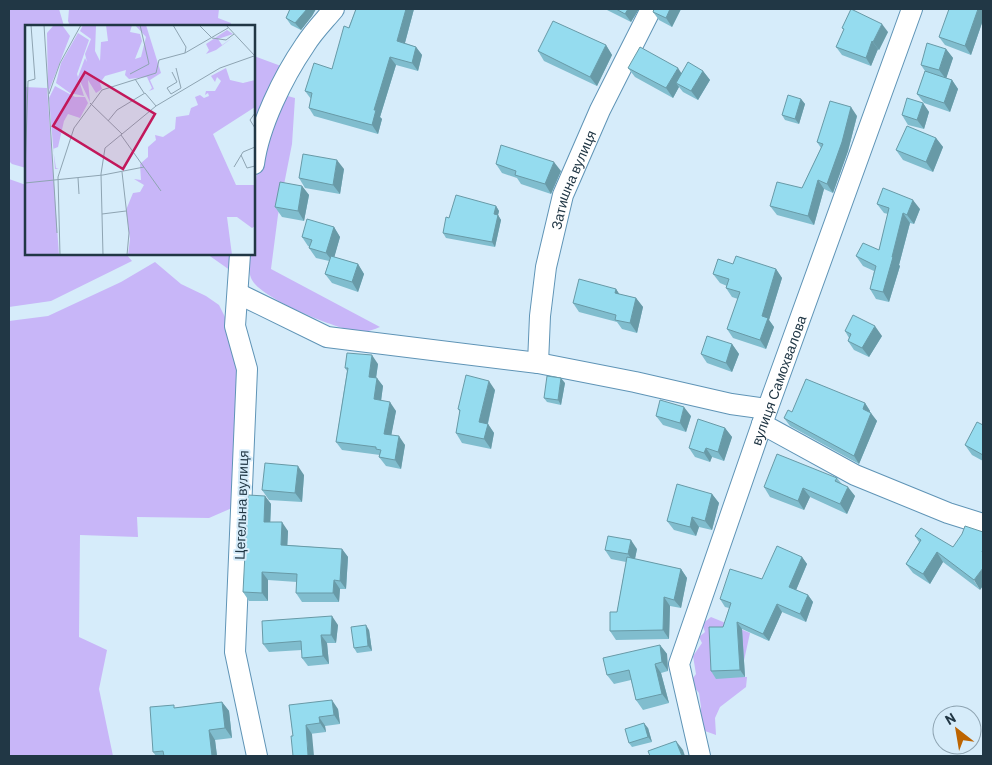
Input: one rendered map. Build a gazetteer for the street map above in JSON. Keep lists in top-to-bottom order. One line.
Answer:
{"streets":{"street":["Затишна вулиця","вулиця Самохвалова","Цегельна вулиця"]},"north":"top left"}
